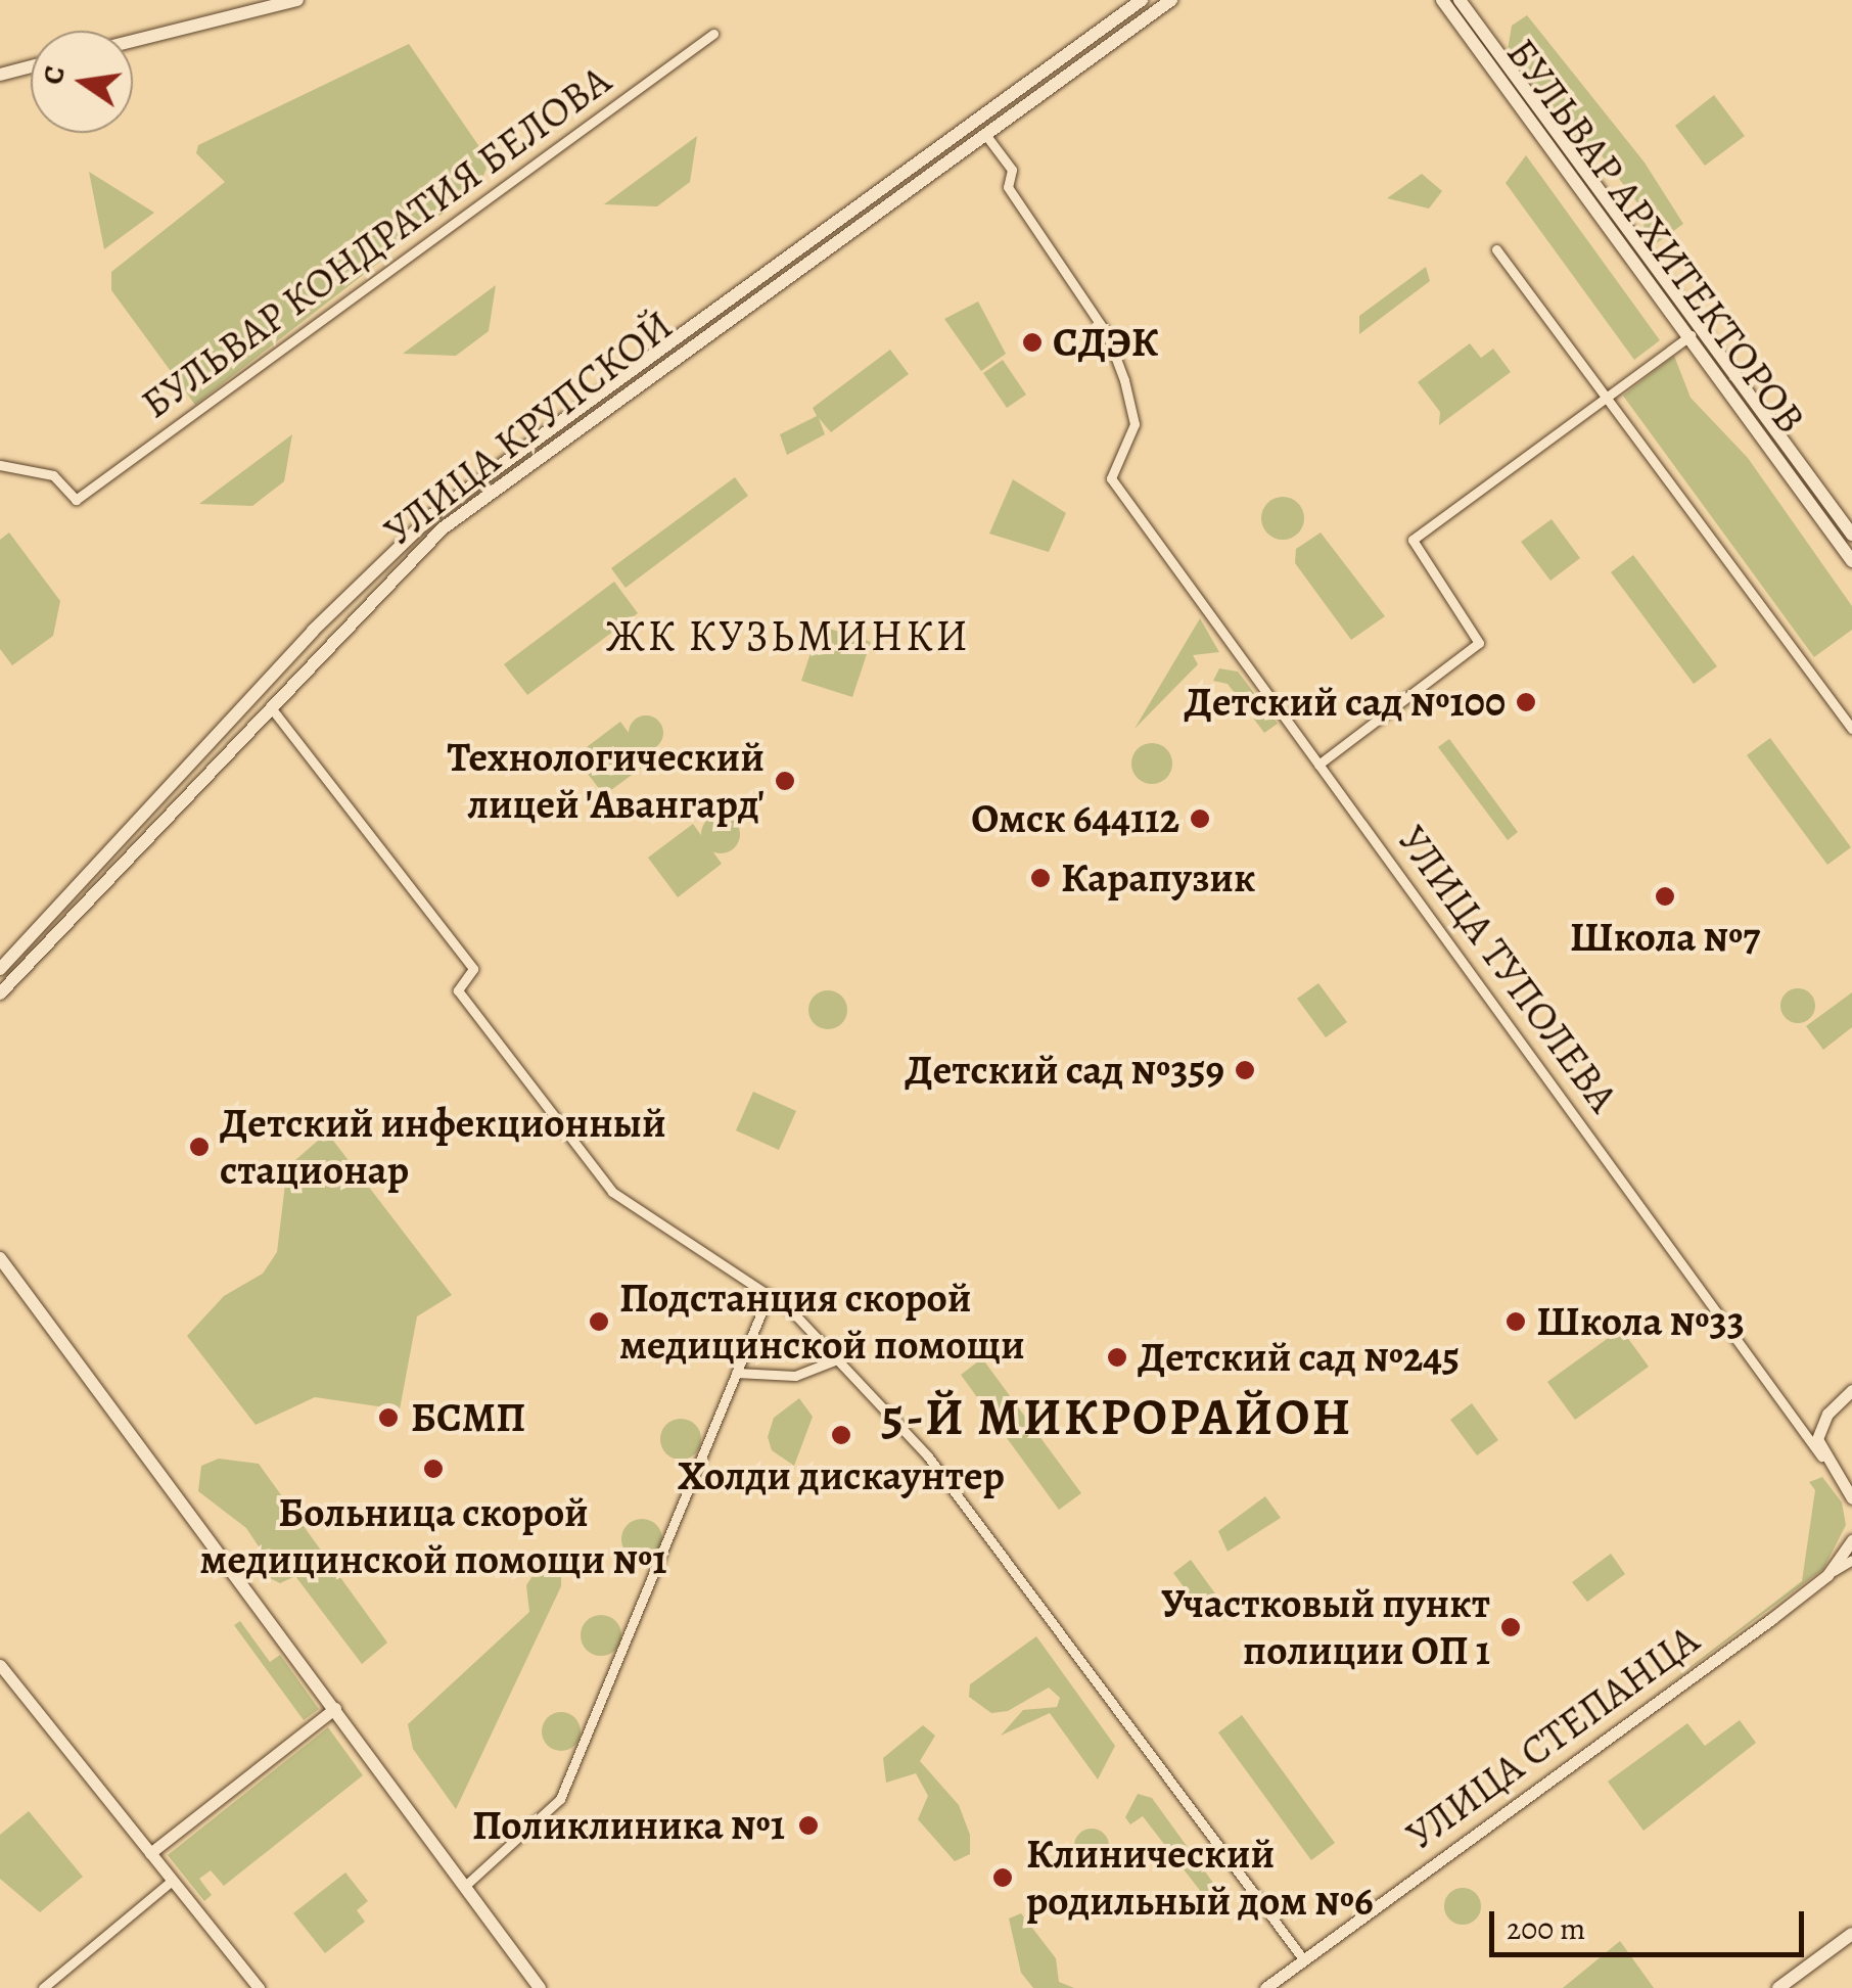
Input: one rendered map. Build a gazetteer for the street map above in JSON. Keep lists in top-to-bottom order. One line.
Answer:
{"streets":{"main road":["БУЛЬВАР АРХИТЕКТОРОВ","УЛИЦА КРУПСКОЙ"],"street":["БУЛЬВАР КОНДРАТИЯ БЕЛОВА","УЛИЦА ТУПОЛЕВА","УЛИЦА СТЕПАНЦА"]},"crossings":[["УЛИЦА КРУПСКОЙ","УЛИЦА ТУПОЛЕВА"]],"districts":["ЖК КУЗЬМИНКИ","5-Й МИКРОРАЙОН"],"places":["СДЭК","Детский сад №100","Технологический лицей 'Авангард'","Омск 644112","Карапузик","Школа №7","Детский сад №359","Детский инфекционный стационар","Подстанция скорой медицинской помощи","Школа №33","Детский сад №245","БСМП","Холди дискаунтер","Больница скорой медицинской помощи №1","Участковый пункт полиции ОП 1","Поликлиника №1","Клинический родильный дом №6"],"scale_bar":"200 m","north":"left"}
